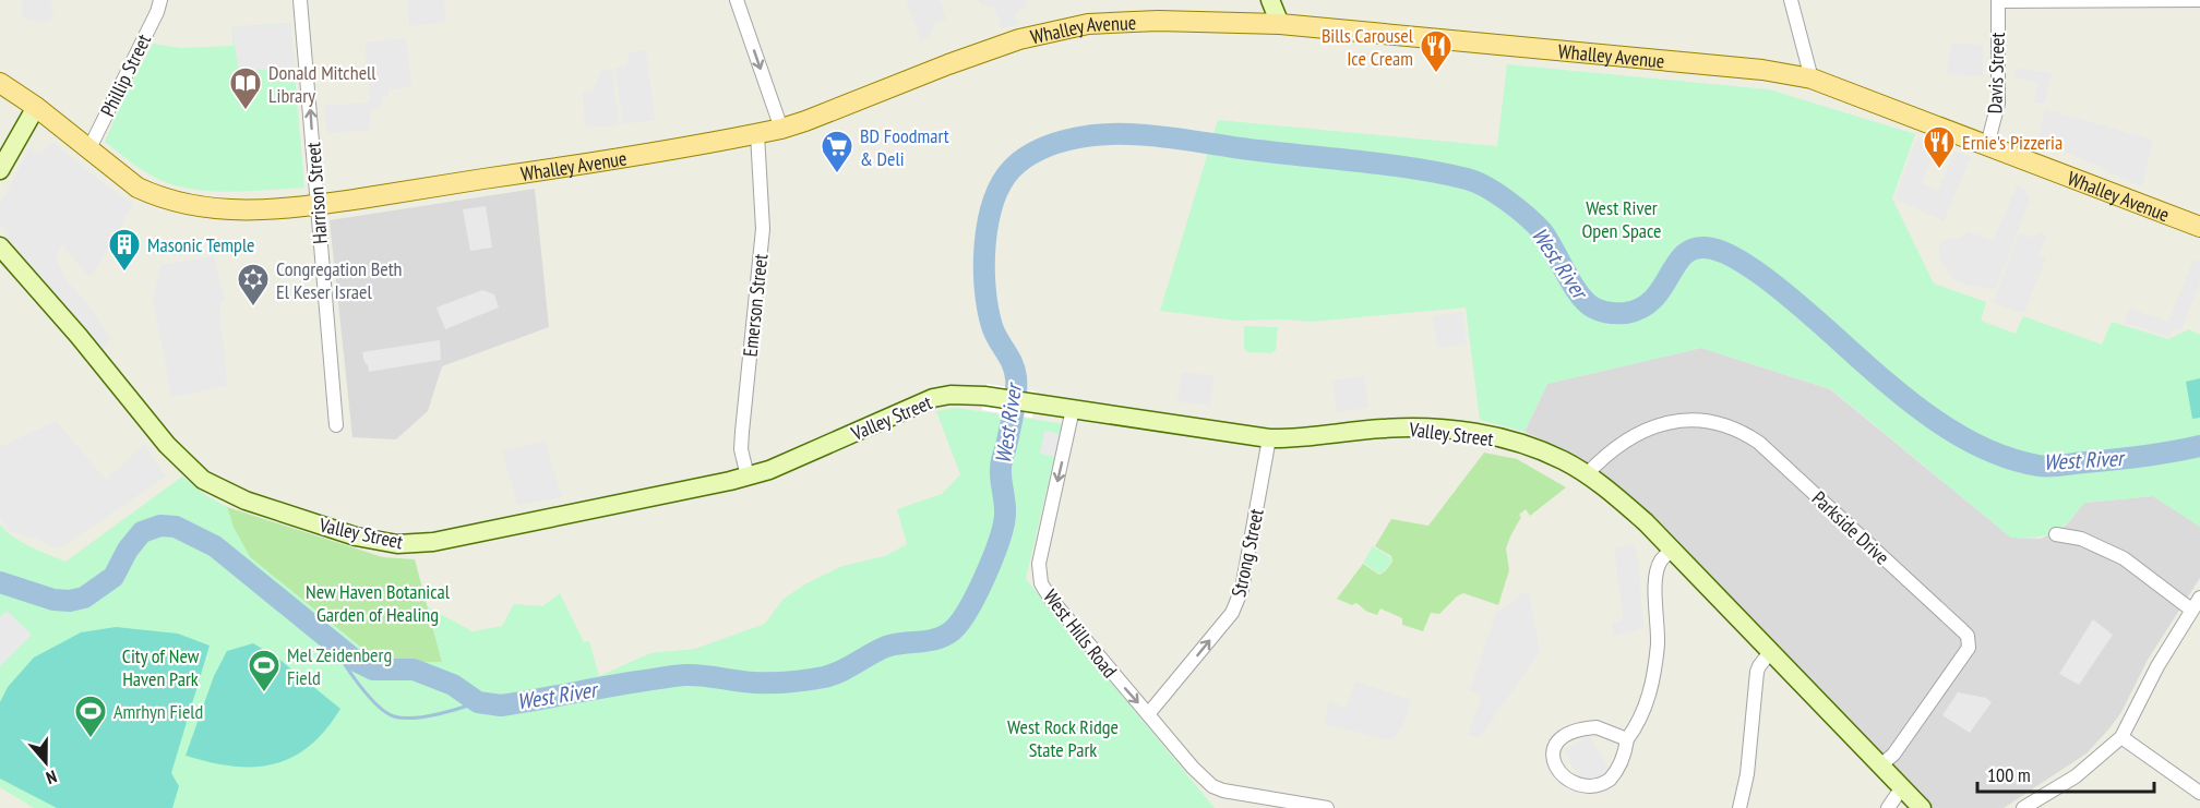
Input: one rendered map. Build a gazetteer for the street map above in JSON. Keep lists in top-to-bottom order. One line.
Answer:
{"streets":{"main road":["Whalley Avenue"],"street":["Davis Street","Phillip Street","Harrison Street","Emerson Street","Valley Street","Parkside Drive","Strong Street","West Hills Road"]},"crossings":[["Whalley Avenue","Davis Street"],["Whalley Avenue","Phillip Street"],["Whalley Avenue","Harrison Street"],["Whalley Avenue","Emerson Street"],["Emerson Street","Valley Street"],["Valley Street","Parkside Drive"],["Valley Street","Strong Street"],["Valley Street","West Hills Road"],["Strong Street","West Hills Road"]],"one_way":["Harrison Street","Strong Street","West Hills Road"],"water":["West River"],"parks":["West River Open Space","New Haven Botanical Garden of Healing","City of New Haven Park","West Rock Ridge State Park"],"places":{"restaurant":["Bills Carousel Ice Cream","Ernie's Pizzeria"],"library":["Donald Mitchell Library"],"supermarket":["BD Foodmart & Deli"],"building":["Masonic Temple"],"synagogue":["Congregation Beth El Keser Israel"],"sports":["Mel Zeidenberg Field","Amrhyn Field"]},"scale_bar":"100 m","north":"bottom"}
